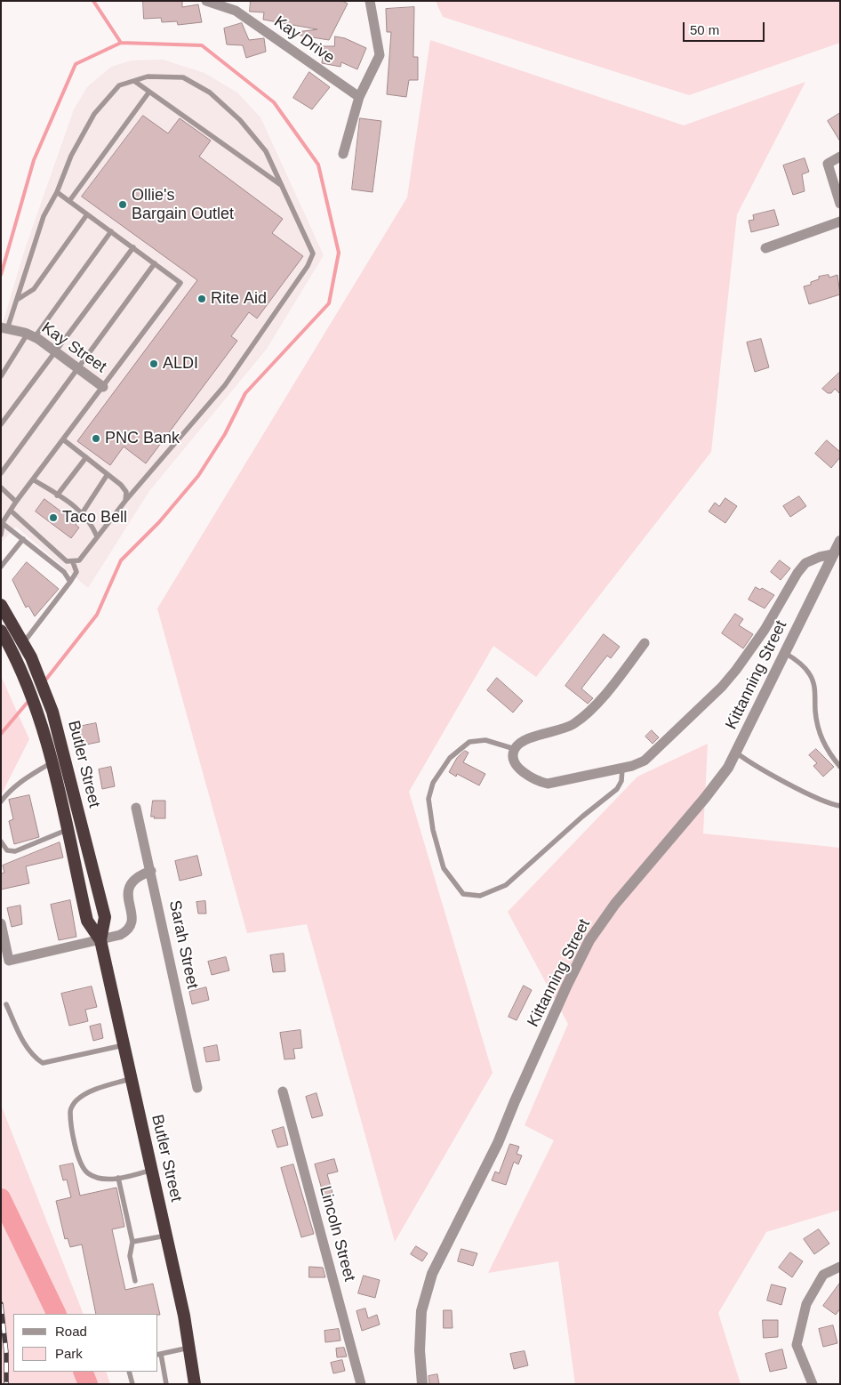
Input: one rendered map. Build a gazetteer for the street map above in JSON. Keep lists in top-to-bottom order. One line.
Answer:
{"streets":{"highway":["Butler Street"],"street":["Kay Drive","Kay Street","Kittanning Street","Sarah Street","Lincoln Street"]},"places":["Ollie's Bargain Outlet","Rite Aid","ALDI","PNC Bank","Taco Bell"],"legend":["Road","Park"],"scale_bar":"50 m"}
